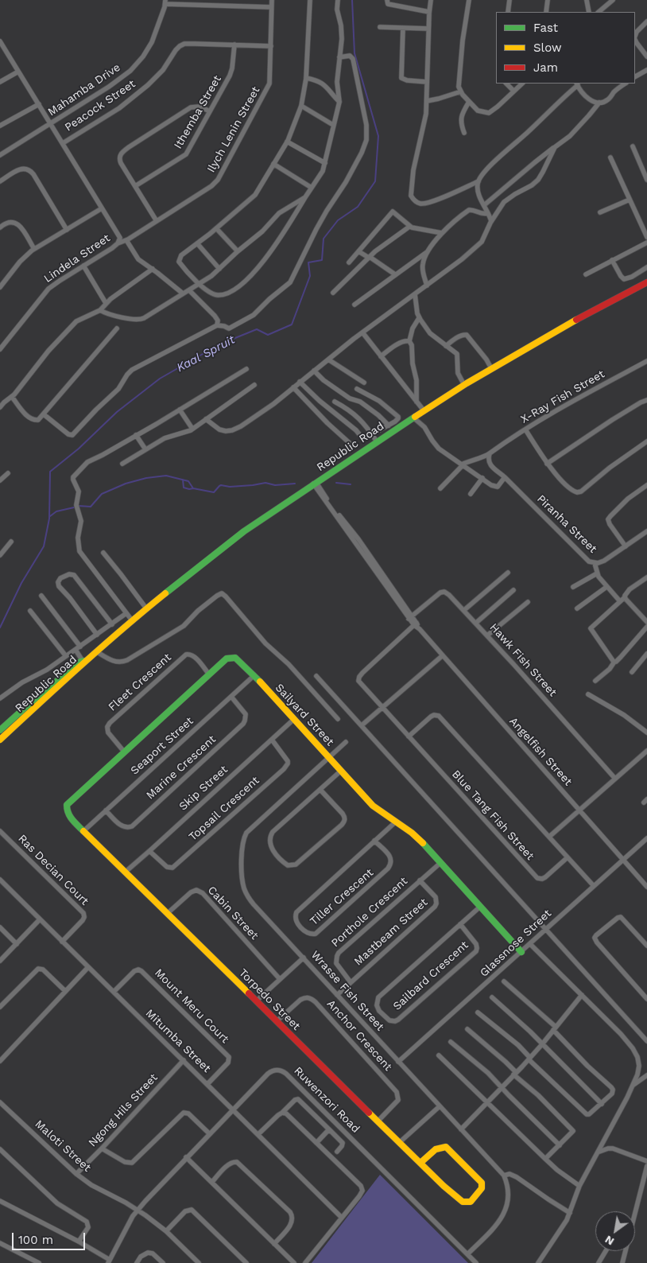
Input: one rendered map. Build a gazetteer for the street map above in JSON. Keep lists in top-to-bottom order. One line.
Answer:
{"streets":{"street":["Mahamba Drive","Peacock Street","Ithemba Street","Ilych Lenin Street","Lindela Street","X-Ray Fish Street","Republic Road","Piranha Street","Hawk Fish Street","Fleet Crescent","Sailyard Street","Seaport Street","Angelfish Street","Marine Crescent","Skip Street","Topsail Crescent","Blue Tang Fish Street","Ras Decian Court","Tiller Crescent","Porthole Crescent","Cabin Street","Mastbeam Street","Glassnose Street","Sailbard Crescent","Wrasse Fish Street","Torpedo Street","Mount Meru Court","Anchor Crescent","Mitumba Street","Ruwenzori Road","Ngong Hils Street","Maloti Street"]},"crossings":[["Peacock Street","Ithemba Street"],["Peacock Street","Ilych Lenin Street"],["Ilych Lenin Street","Lindela Street"],["X-Ray Fish Street","Piranha Street"],["Republic Road","Angelfish Street"],["Hawk Fish Street","Angelfish Street"],["Fleet Crescent","Sailyard Street"],["Sailyard Street","Seaport Street"],["Sailyard Street","Skip Street"],["Sailyard Street","Tiller Crescent"],["Sailyard Street","Porthole Crescent"],["Sailyard Street","Glassnose Street"],["Sailyard Street","Sailbard Crescent"],["Sailyard Street","Wrasse Fish Street"],["Sailyard Street","Torpedo Street"],["Seaport Street","Marine Crescent"],["Seaport Street","Torpedo Street"],["Angelfish Street","Blue Tang Fish Street"],["Angelfish Street","Glassnose Street"],["Skip Street","Topsail Crescent"],["Skip Street","Torpedo Street"],["Ras Decian Court","Mitumba Street"],["Porthole Crescent","Mastbeam Street"],["Cabin Street","Torpedo Street"],["Mastbeam Street","Wrasse Fish Street"],["Glassnose Street","Wrasse Fish Street"],["Wrasse Fish Street","Ruwenzori Road"],["Torpedo Street","Anchor Crescent"],["Mount Meru Court","Mitumba Street"],["Mitumba Street","Ruwenzori Road"],["Mitumba Street","Ngong Hils Street"],["Ruwenzori Road","Maloti Street"],["Ngong Hils Street","Maloti Street"]],"water":["Kaal Spruit"],"legend":["Fast","Slow","Jam"],"scale_bar":"100 m","north":"bottom left"}
